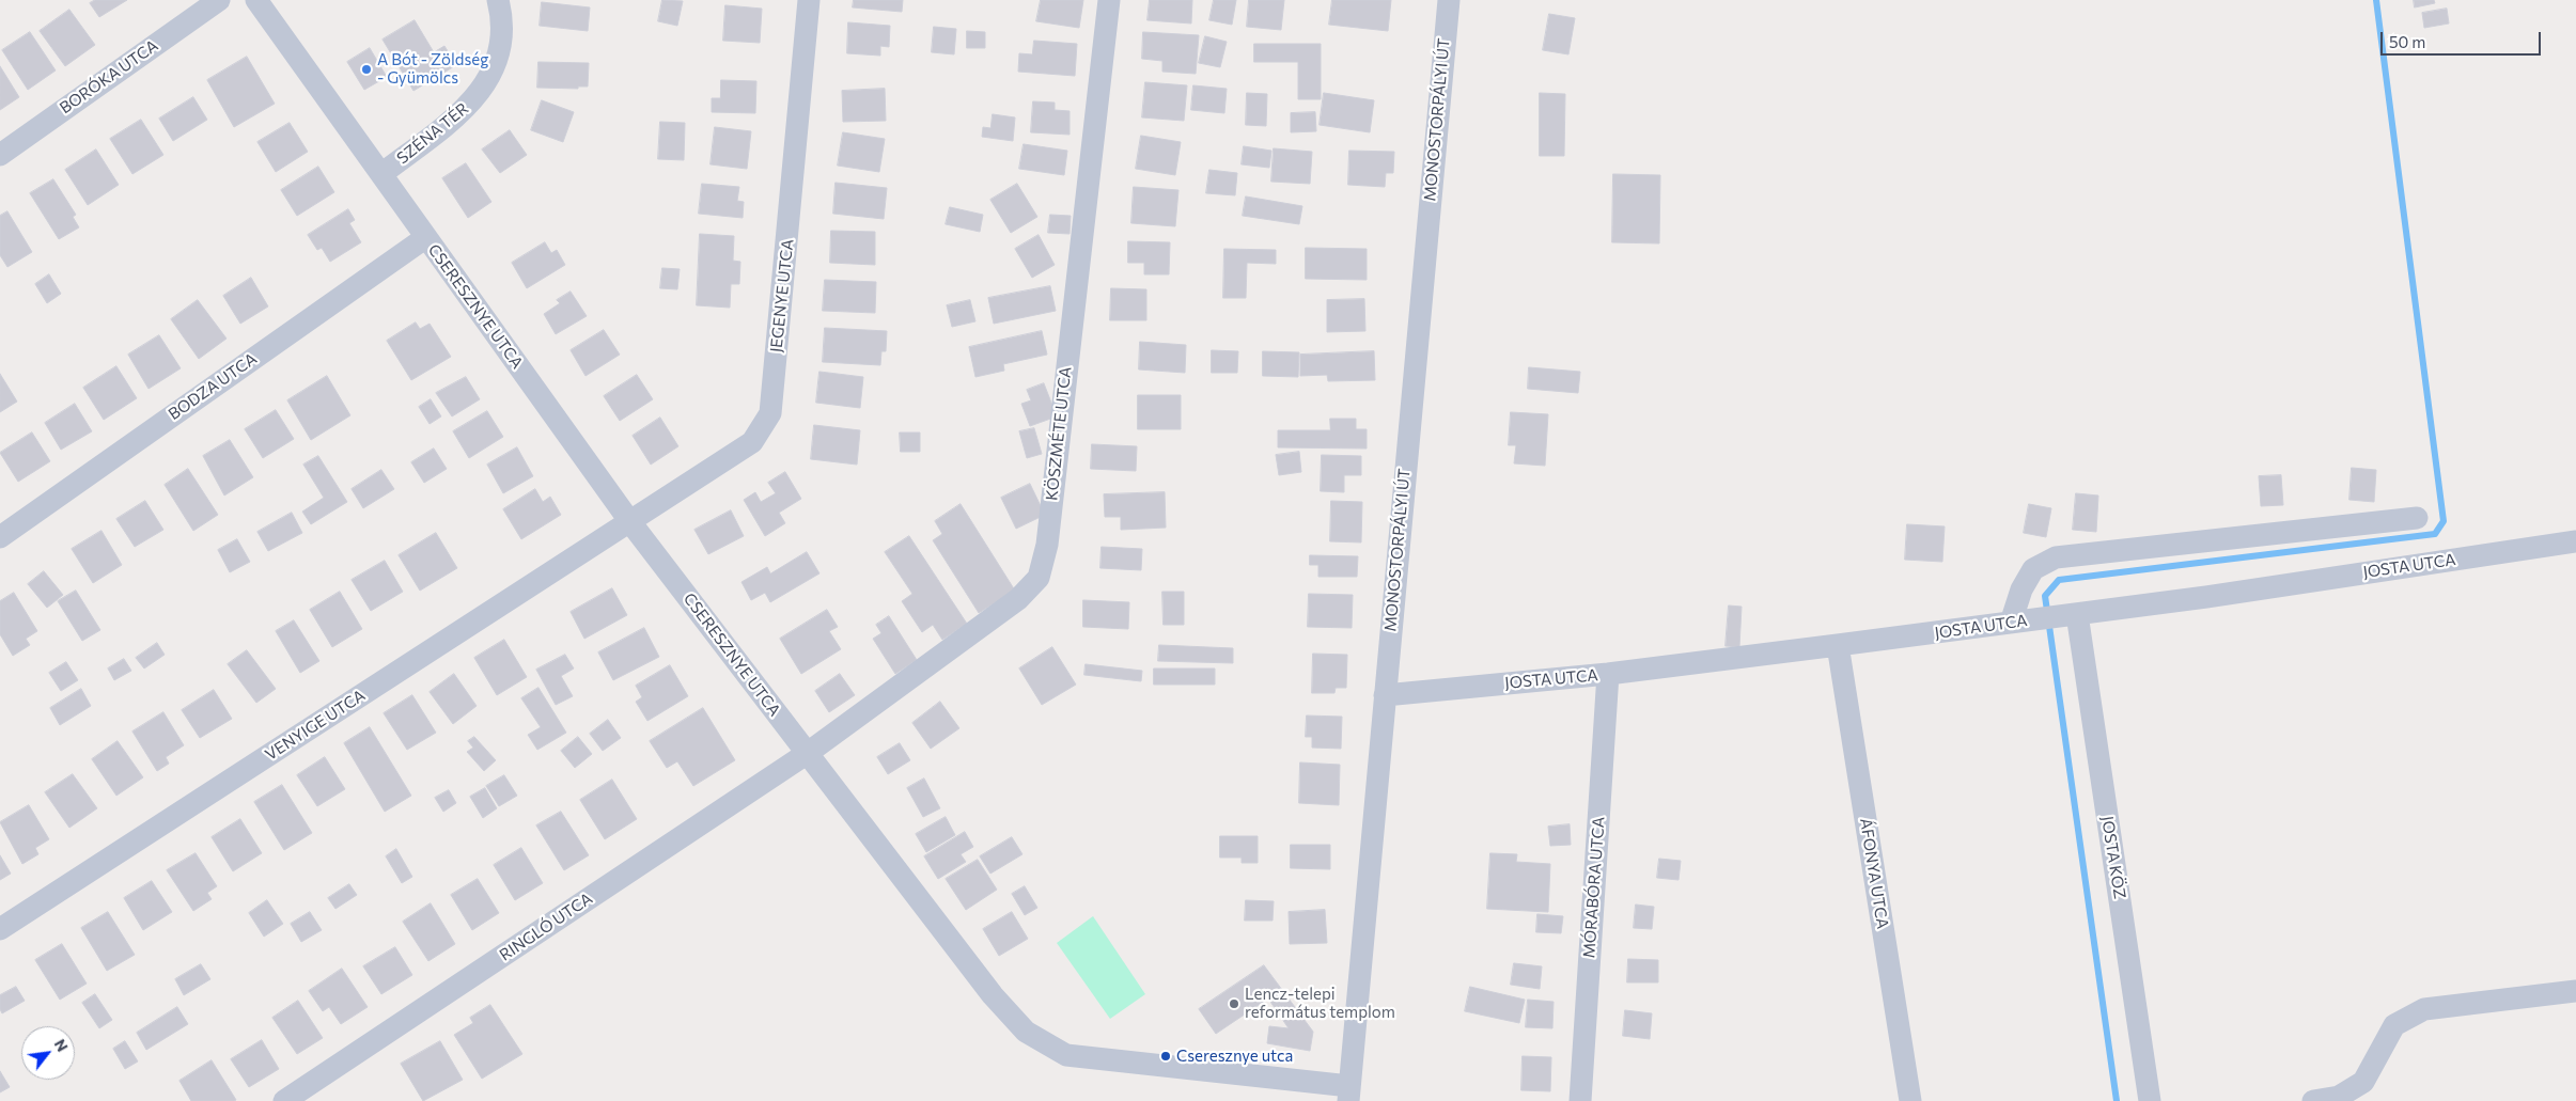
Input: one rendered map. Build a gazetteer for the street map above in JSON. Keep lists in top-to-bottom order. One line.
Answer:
{"streets":{"street":["BORÓKA UTCA","MONOSTORPÁLYI ÚT","SZÉNA TÉR","JEGENYE UTCA","CSERESZNYE UTCA","BODZA UTCA","KÖSZMÉTE UTCA","JOSTA UTCA","VENYIGE UTCA","JOSTA KÖZ","ÁFONYA UTCA","MÓRABÓRA UTCA","RINGLÓ UTCA"]},"crossings":[["MONOSTORPÁLYI ÚT","CSERESZNYE UTCA"],["MONOSTORPÁLYI ÚT","JOSTA UTCA"],["SZÉNA TÉR","CSERESZNYE UTCA"],["JEGENYE UTCA","CSERESZNYE UTCA"],["JEGENYE UTCA","VENYIGE UTCA"],["CSERESZNYE UTCA","BODZA UTCA"],["CSERESZNYE UTCA","KÖSZMÉTE UTCA"],["CSERESZNYE UTCA","VENYIGE UTCA"],["CSERESZNYE UTCA","RINGLÓ UTCA"],["KÖSZMÉTE UTCA","RINGLÓ UTCA"],["JOSTA UTCA","JOSTA KÖZ"],["JOSTA UTCA","ÁFONYA UTCA"],["JOSTA UTCA","MÓRABÓRA UTCA"]],"places":["A Bót - Zöldség - Gyümölcs","Lencz-telepi református templom","Cseresznye utca"],"scale_bar":"50 m","north":"top right"}
